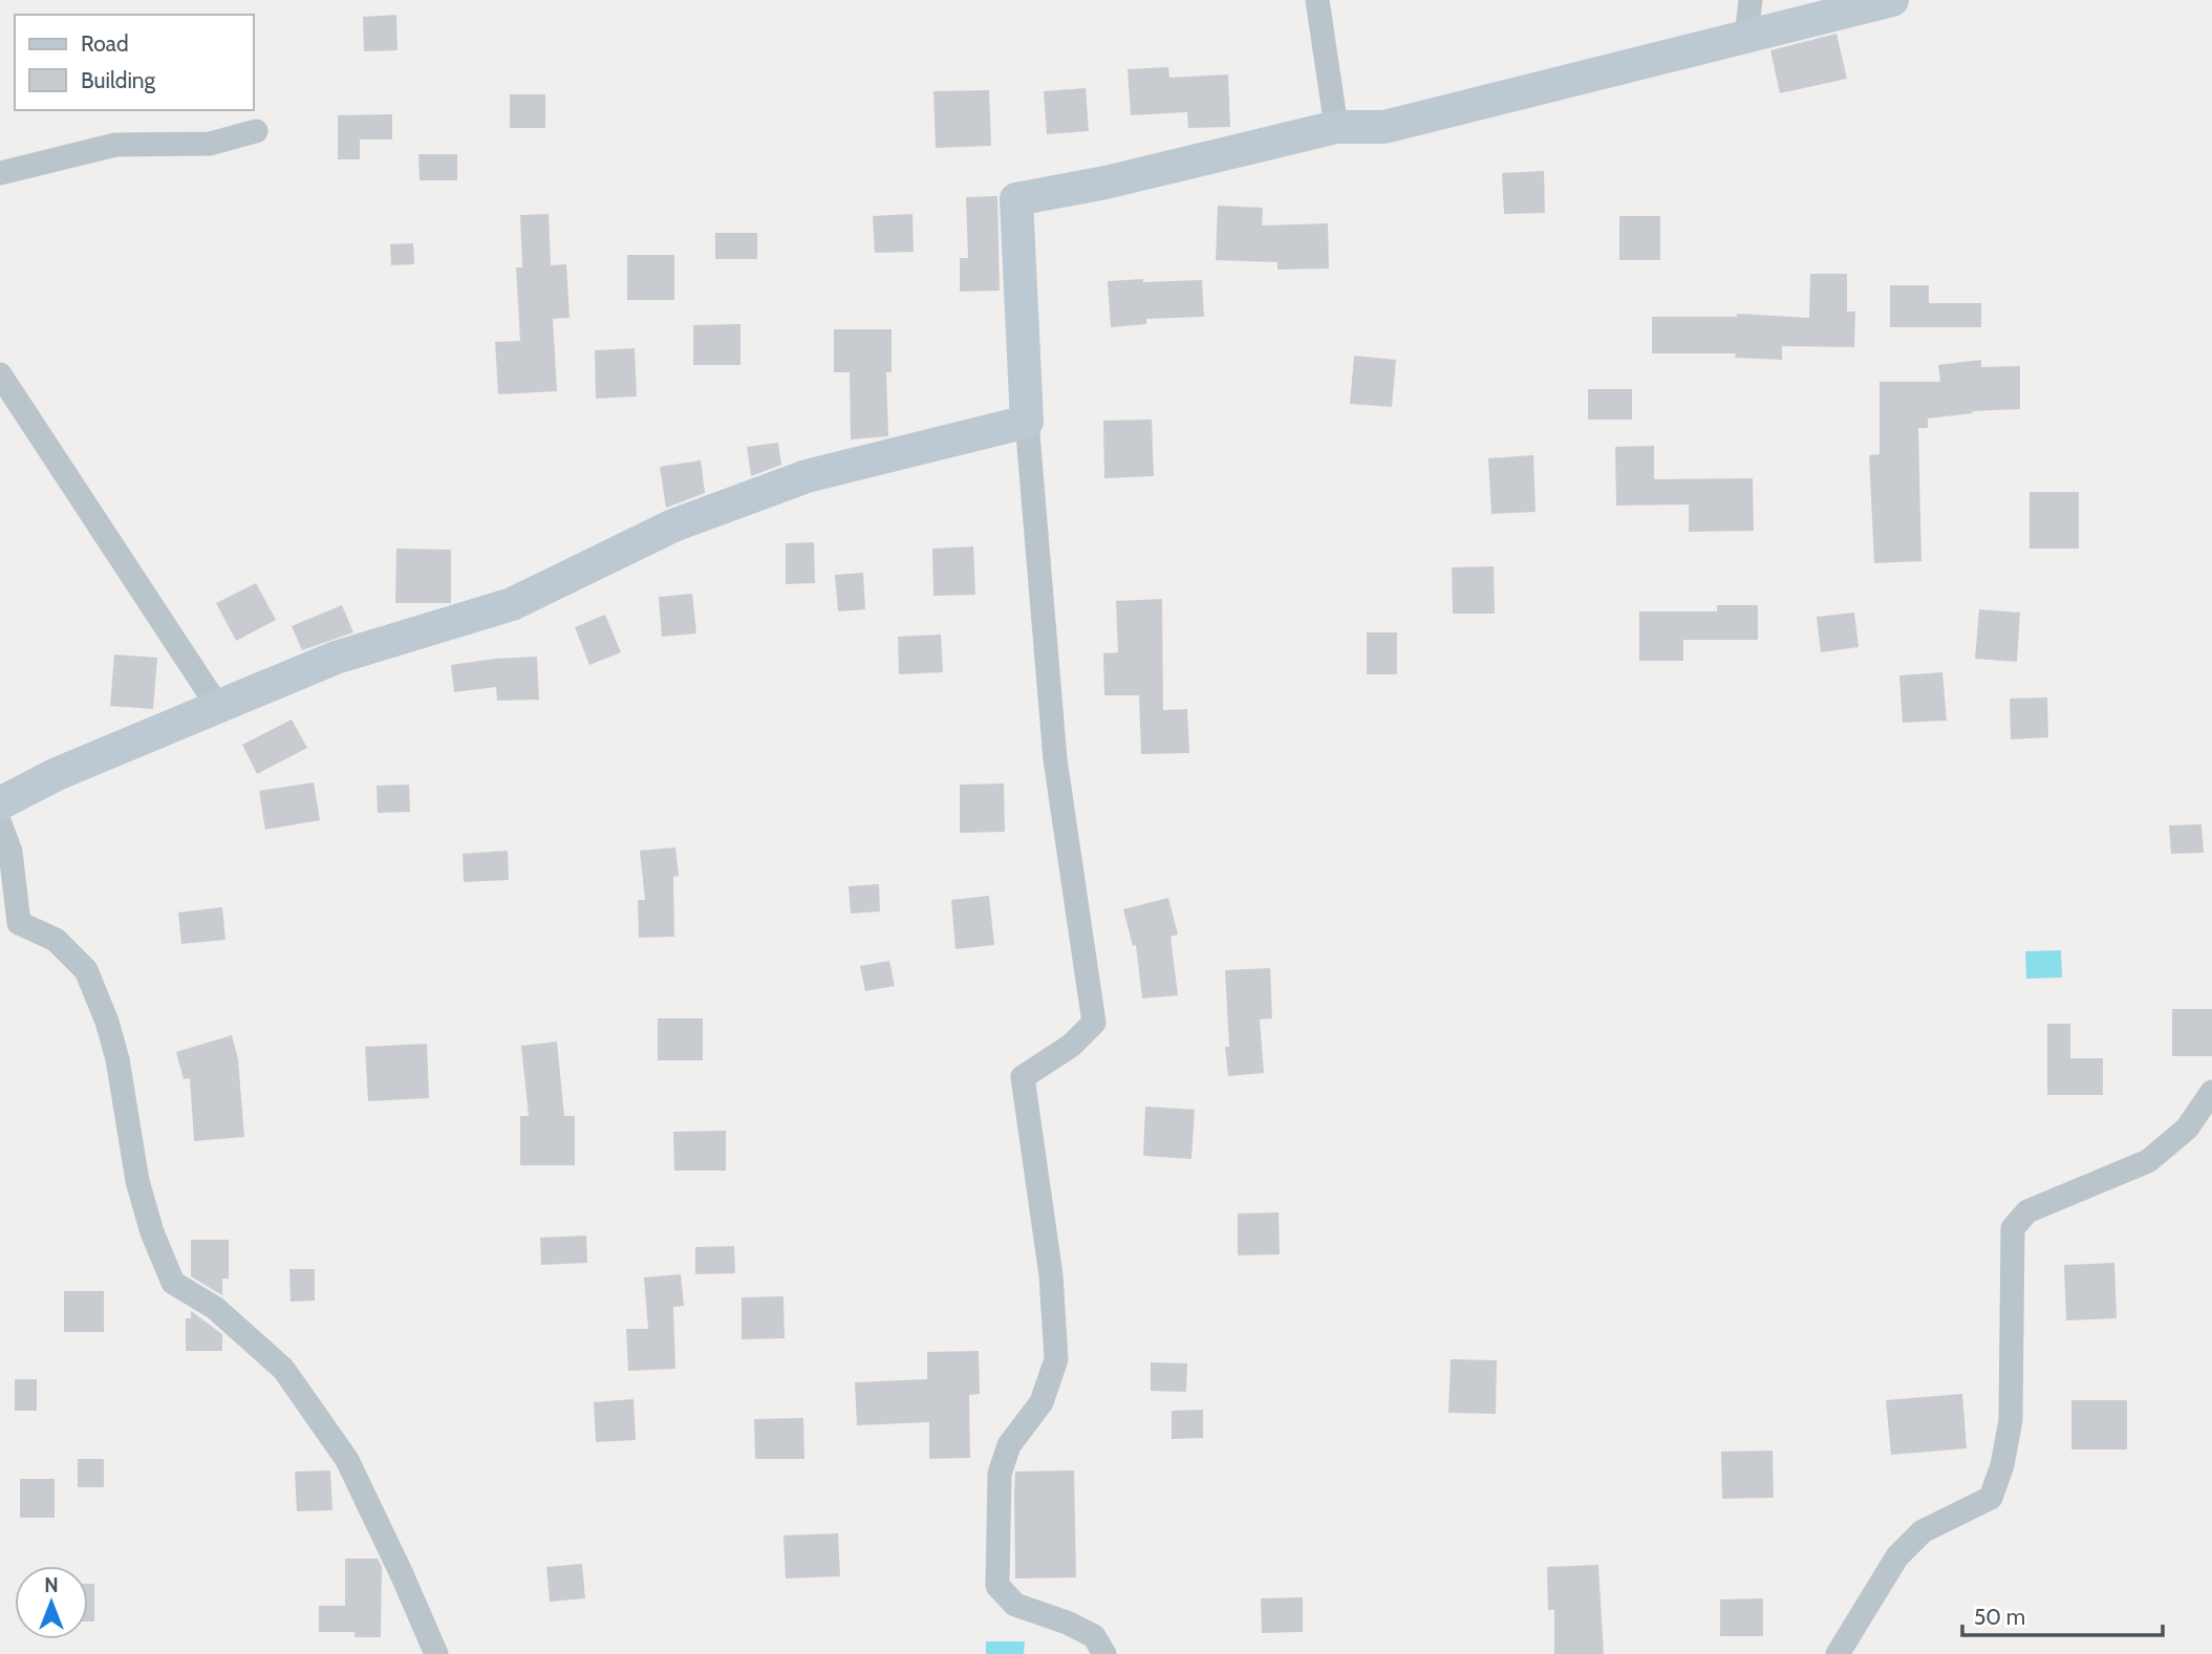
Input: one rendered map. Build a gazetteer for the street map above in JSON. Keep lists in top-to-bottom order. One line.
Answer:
{"legend":["Road","Building"],"scale_bar":"50 m","north":"top"}
